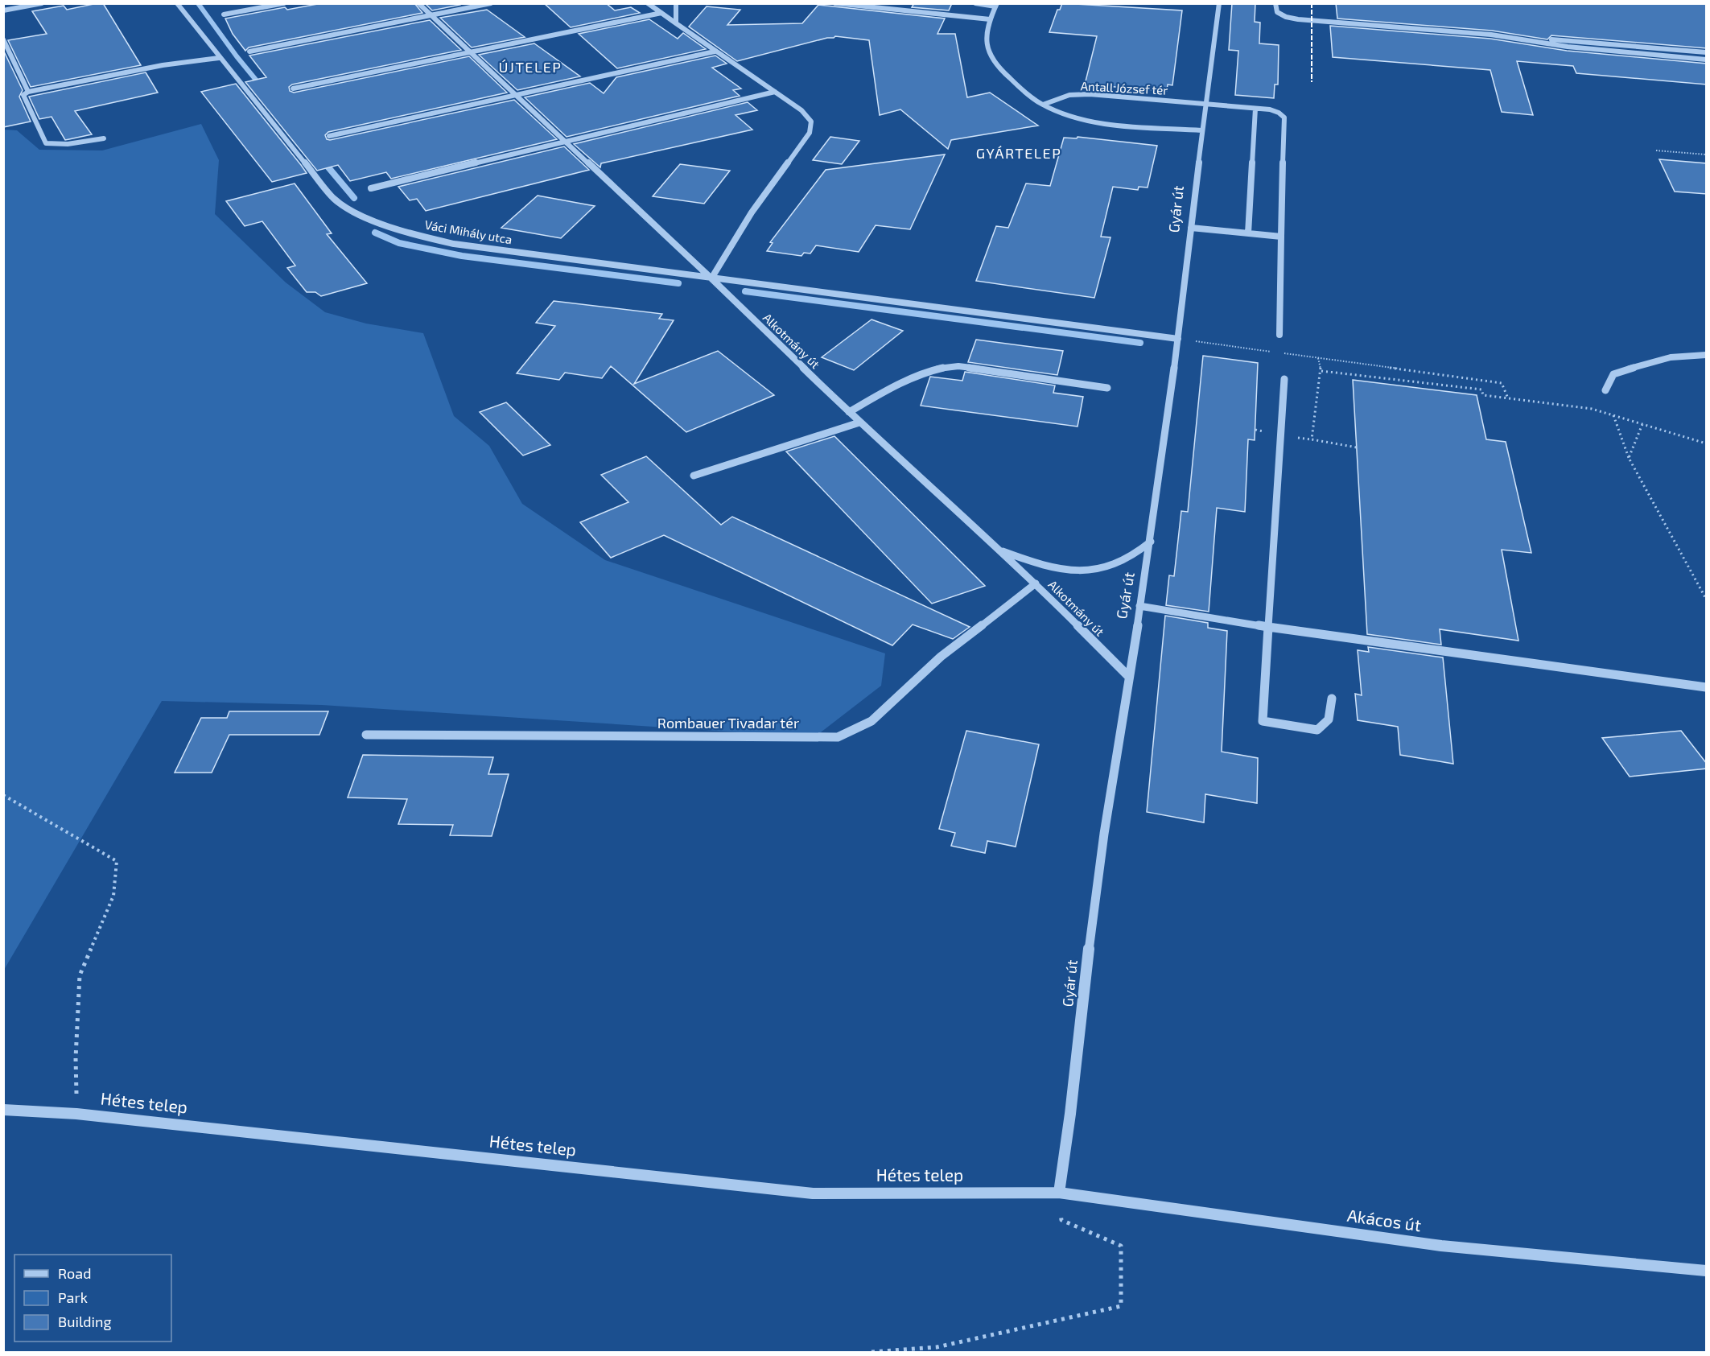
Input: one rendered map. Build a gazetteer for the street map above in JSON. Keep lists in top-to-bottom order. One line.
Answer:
{"streets":{"street":["Antall József tér","Gyár út","Váci Mihály utca","Alkotmány út","Rombauer Tivadar tér","Hétes telep","Akácos út"]},"crossings":[["Antall József tér","Gyár út"],["Gyár út","Váci Mihály utca"],["Gyár út","Alkotmány út"],["Gyár út","Hétes telep"],["Gyár út","Akácos út"],["Váci Mihály utca","Alkotmány út"],["Alkotmány út","Rombauer Tivadar tér"],["Hétes telep","Akácos út"]],"districts":["ÚJTELEP","GYÁRTELEP"],"legend":["Road","Park","Building"]}
